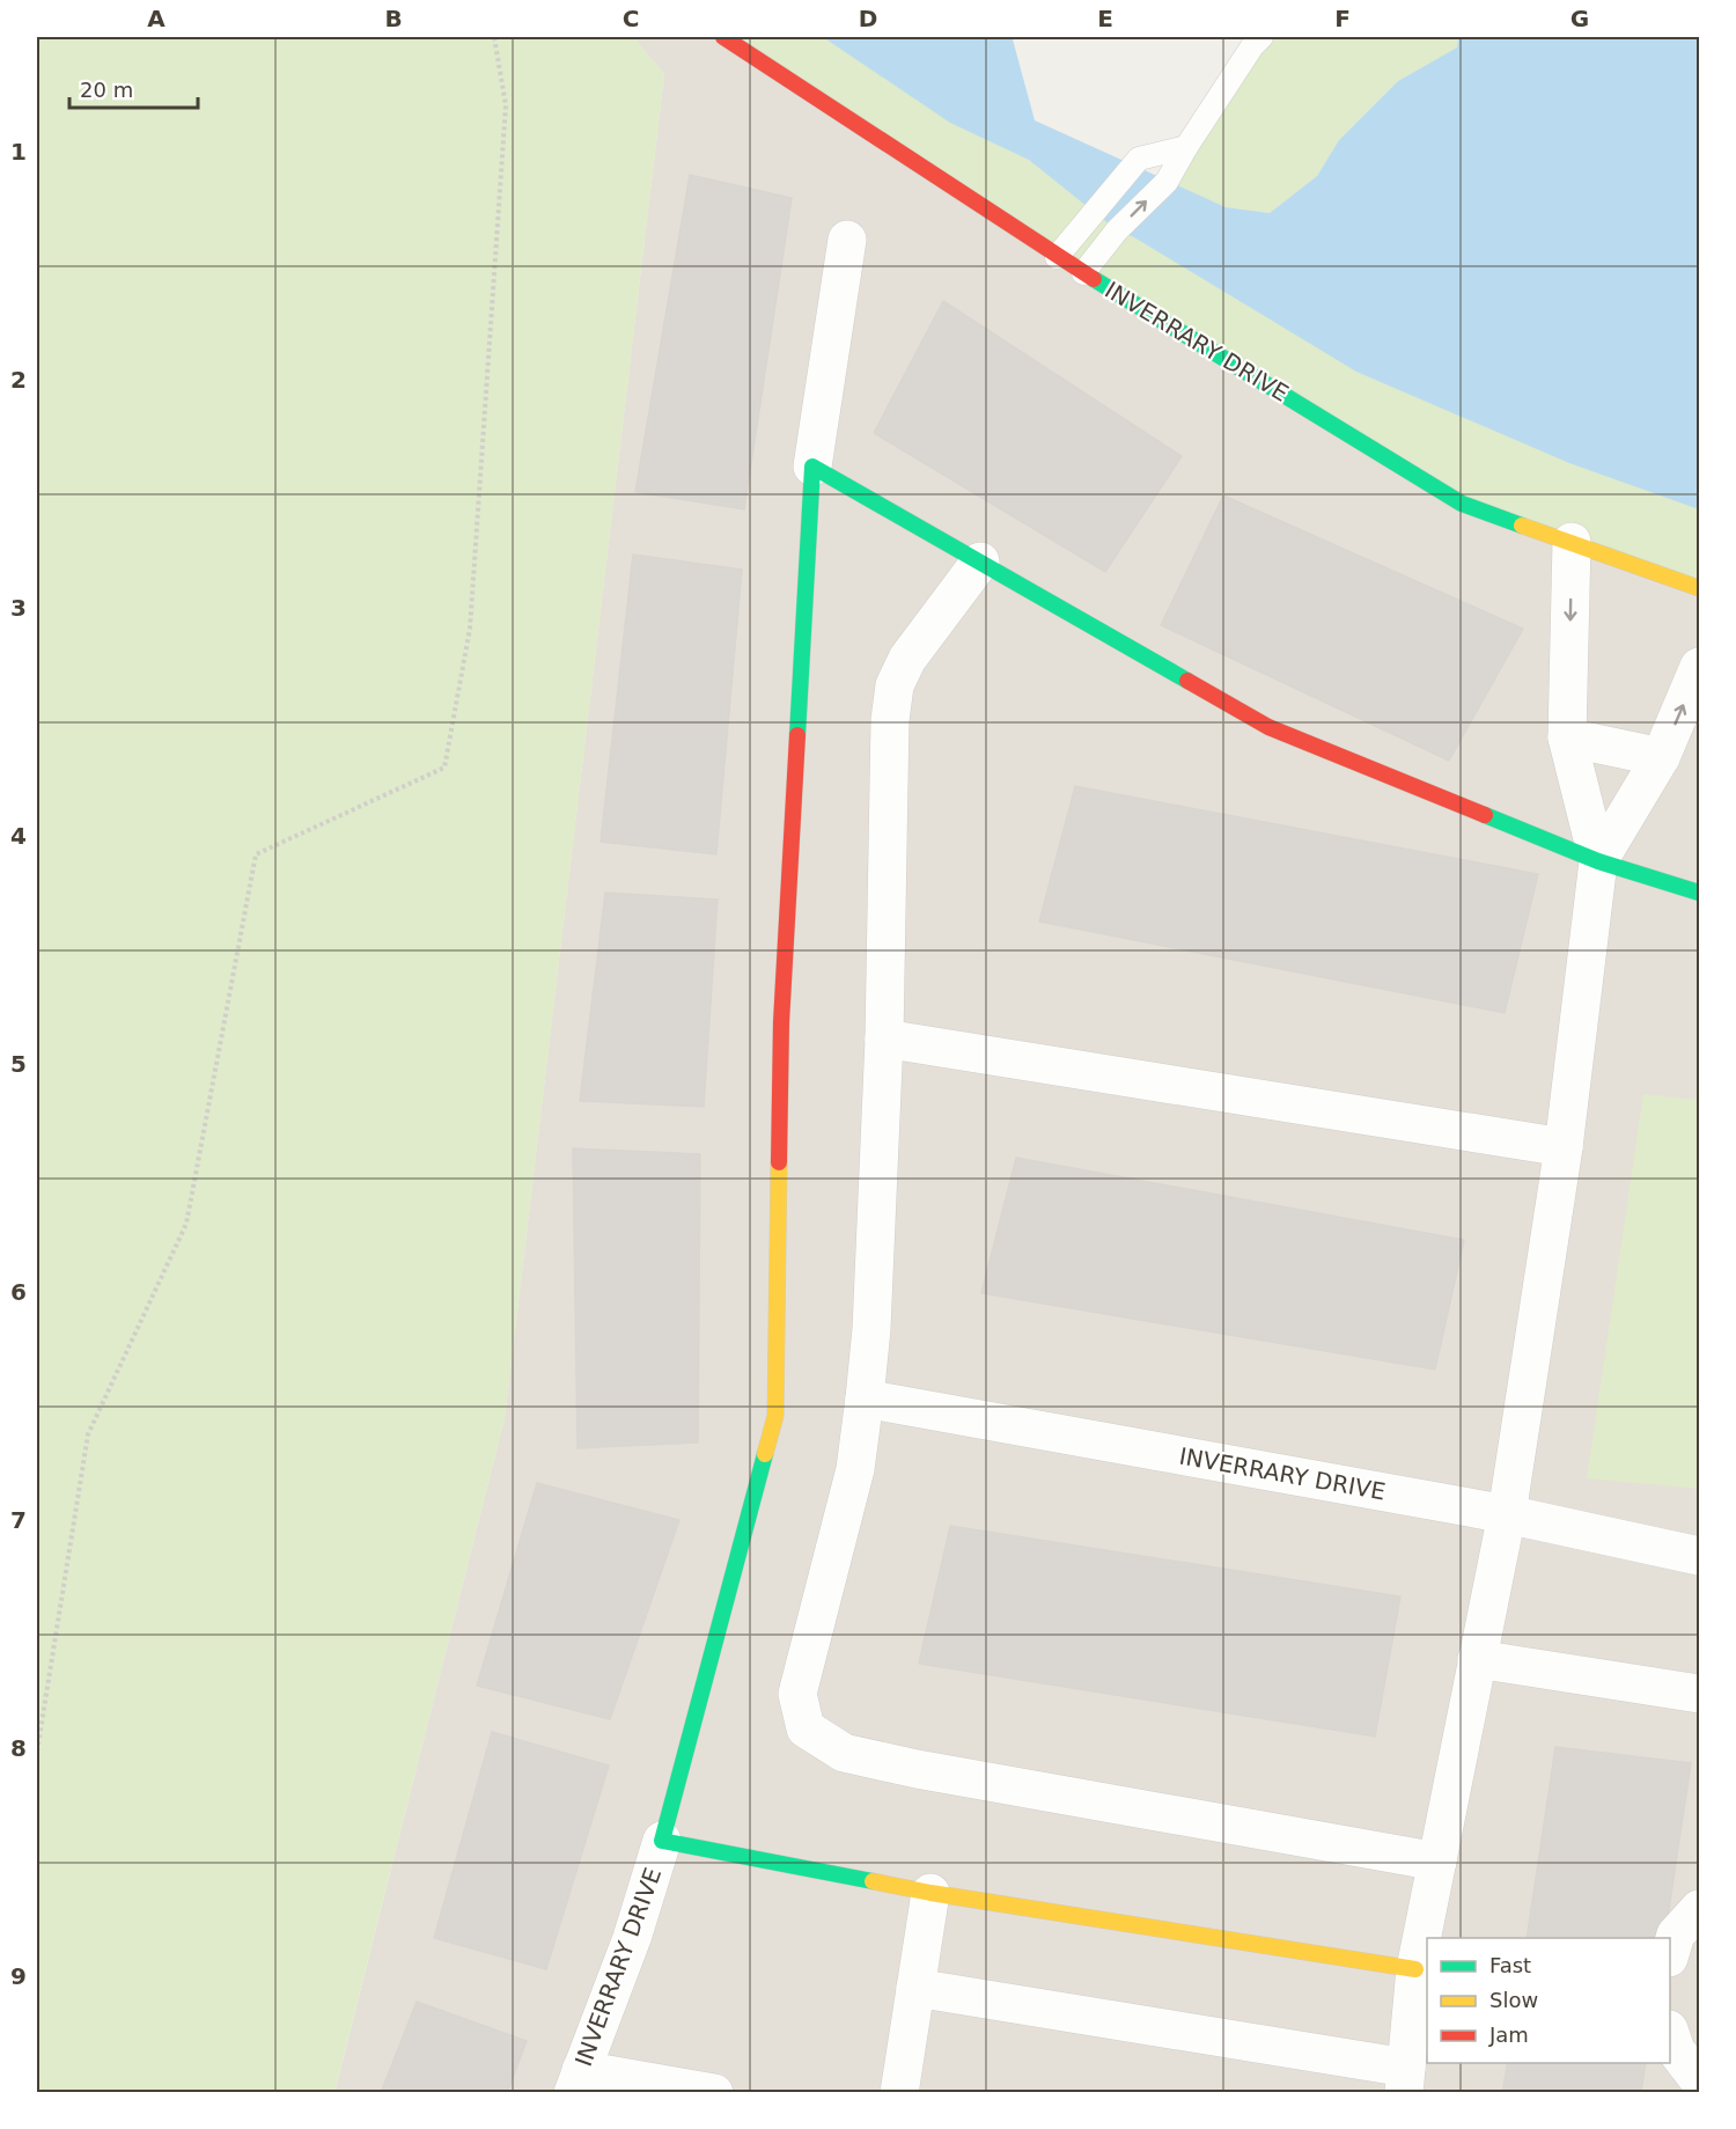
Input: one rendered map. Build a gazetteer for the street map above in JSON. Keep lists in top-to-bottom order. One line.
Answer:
{"streets":{"street":["INVERRARY DRIVE"]},"legend":["Fast","Slow","Jam"],"scale_bar":"20 m","grid":{"columns":["A","B","C","D","E","F","G"],"rows":["1","2","3","4","5","6","7","8","9"]}}
